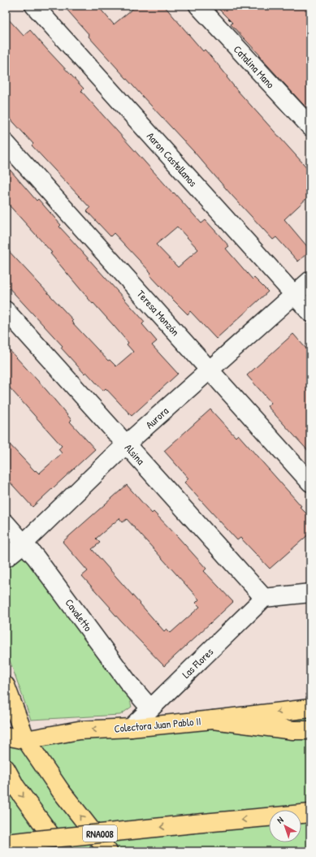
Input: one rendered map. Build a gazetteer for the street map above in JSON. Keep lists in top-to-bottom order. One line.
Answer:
{"streets":{"main road":["Colectora Juan Pablo II","RNA008"],"street":["Catalina Mano","Aaron Castellanos","Teresa Monzón","Aurora","Alsina","Cavaletto","Las Flores"]},"crossings":[["Aaron Castellanos","Aurora"],["Teresa Monzón","Aurora"],["Aurora","Alsina"],["Aurora","Cavaletto"],["Alsina","Las Flores"],["Cavaletto","Las Flores"],["Las Flores","Colectora Juan Pablo II"]],"north":"top left"}
